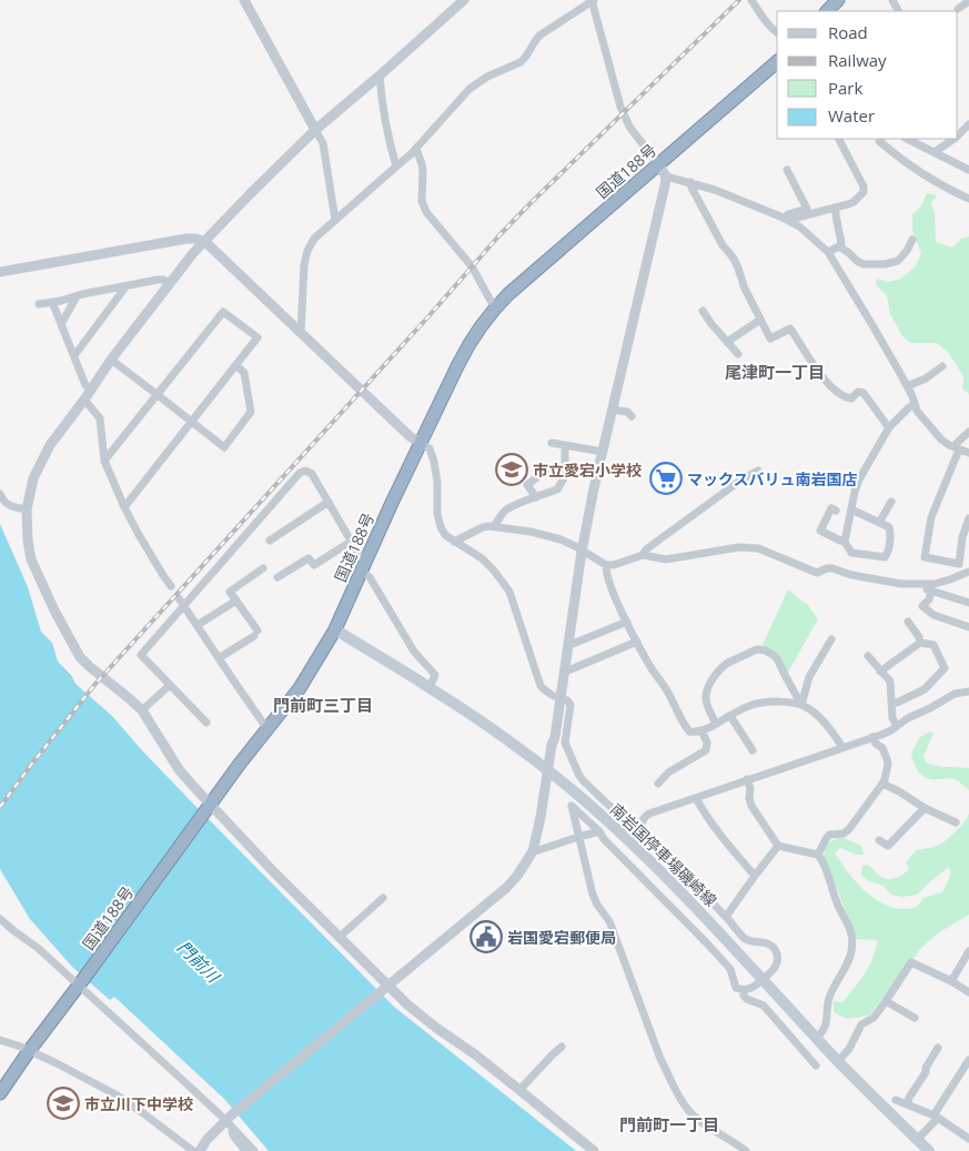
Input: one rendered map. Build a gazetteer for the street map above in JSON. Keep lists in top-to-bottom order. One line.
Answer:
{"streets":{"highway":["国道188号"],"main road":["南岩国停車場磯崎線"]},"crossings":[["国道188号","南岩国停車場磯崎線"]],"districts":["尾津町一丁目","門前町三丁目","門前町一丁目"],"water":["門前川"],"places":{"school or university":["市立愛宕小学校","市立川下中学校"],"supermarket":["マックスバリュ南岩国店"],"public building":["岩国愛宕郵便局"]},"legend":["Road","Railway","Park","Water"]}
